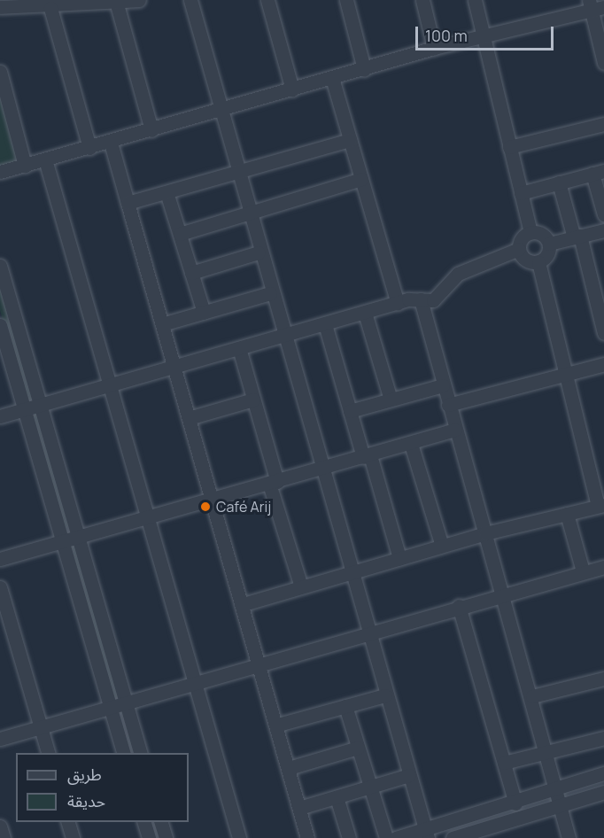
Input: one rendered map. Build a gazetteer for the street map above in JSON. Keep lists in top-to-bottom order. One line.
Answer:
{"places":["Café Arij"],"legend":["طريق","حديقة"],"scale_bar":"100 m"}
